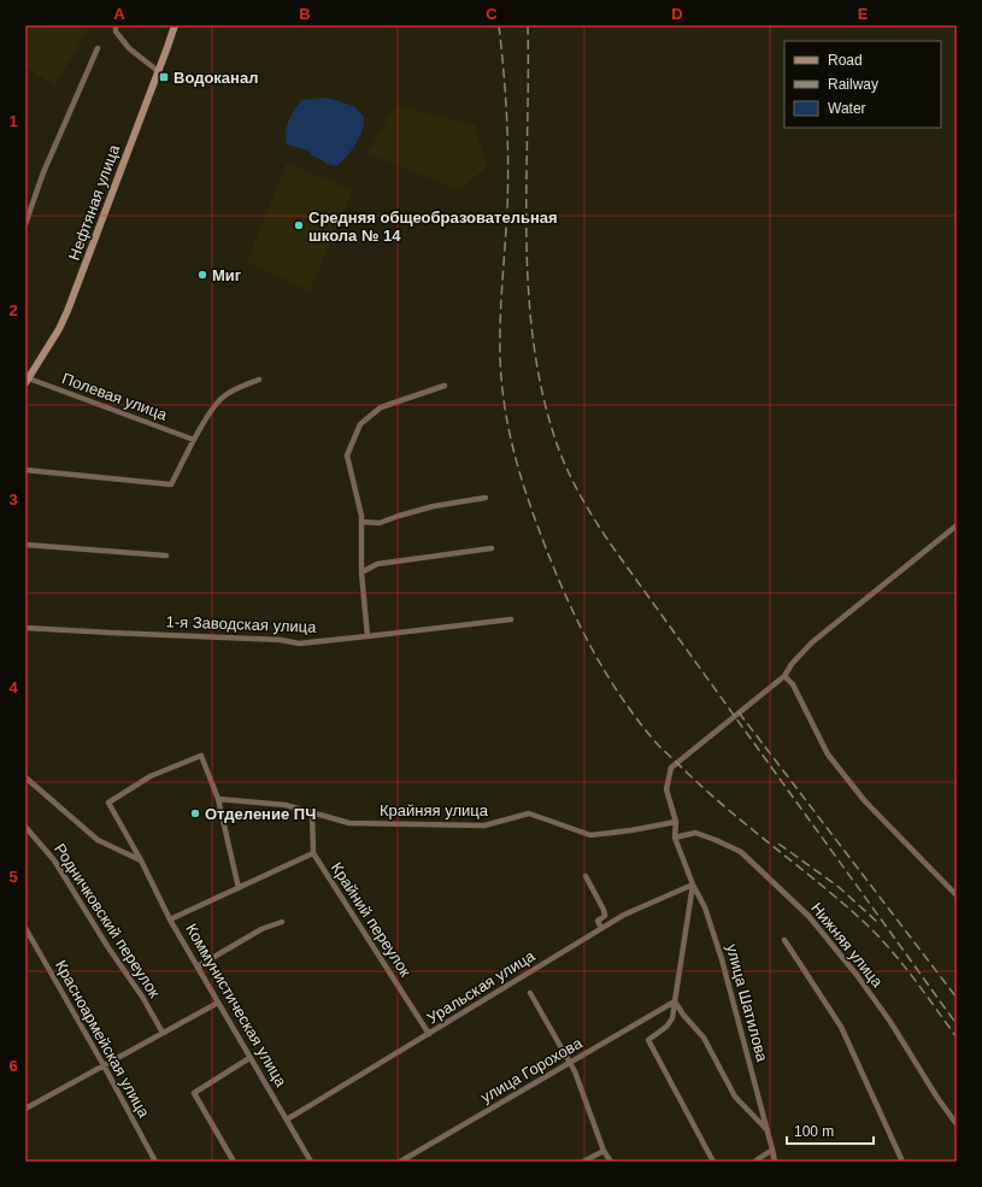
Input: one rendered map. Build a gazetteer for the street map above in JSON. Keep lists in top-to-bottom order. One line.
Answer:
{"streets":{"main road":["Нефтяная улица"],"street":["Полевая улица","1-я Заводская улица","Крайняя улица","Крайний переулок","Родничковский переулок","Нижняя улица","Уральская улица","улица Шатилова","Коммунистическая улица","Красноармейская улица","улица Горохова"]},"crossings":[["Нефтяная улица","Полевая улица"],["Крайняя улица","Крайний переулок"],["Крайняя улица","Коммунистическая улица"],["Крайний переулок","Уральская улица"],["Нижняя улица","улица Шатилова"],["Уральская улица","улица Шатилова"],["Уральская улица","Коммунистическая улица"],["улица Шатилова","улица Горохова"]],"places":{"transit":["Водоканал"],"other":["Средняя общеобразовательная школа № 14","Миг","Отделение ПЧ"]},"legend":["Road","Railway","Water"],"scale_bar":"100 m","grid":{"columns":["A","B","C","D","E"],"rows":["1","2","3","4","5","6"]}}
